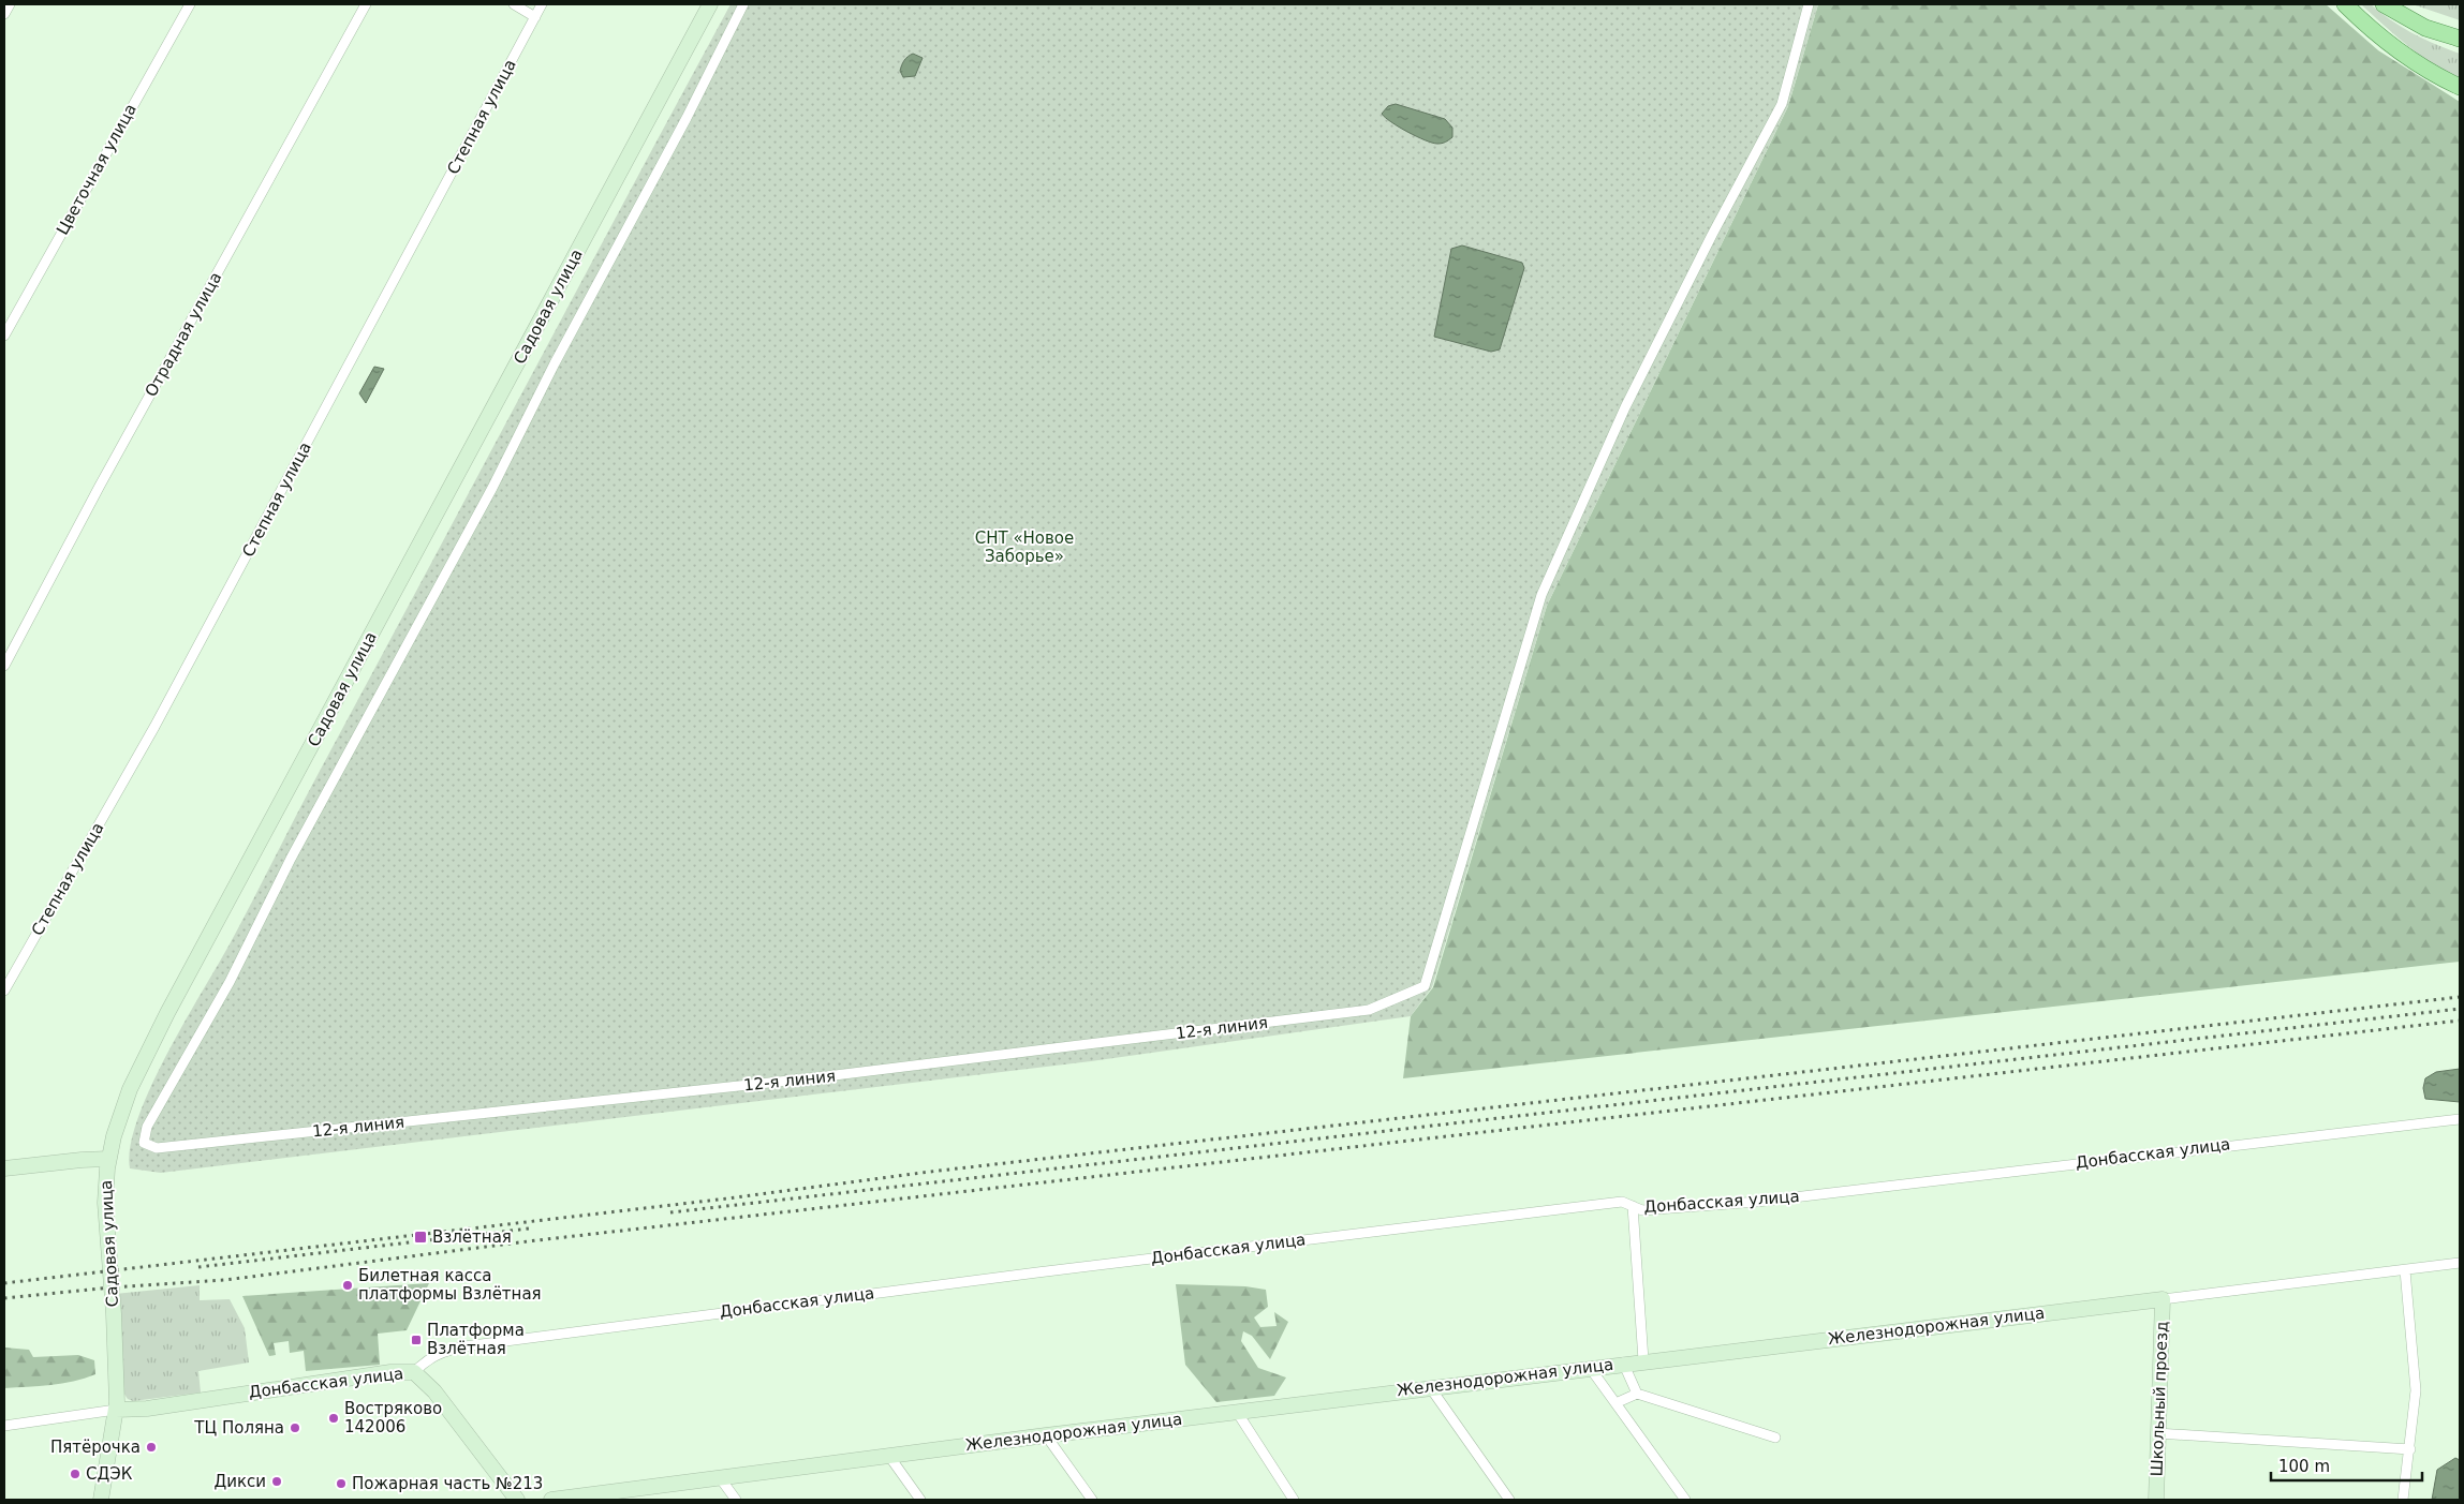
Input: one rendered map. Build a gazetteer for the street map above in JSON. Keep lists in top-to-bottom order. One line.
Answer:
{"streets":{"street":["Степная улица","Цветочная улица","Садовая улица","Отрадная улица","12-я линия","Донбасская улица","Железнодорожная улица","Школьный проезд"]},"crossings":[["Садовая улица","Донбасская улица"],["Железнодорожная улица","Школьный проезд"]],"parks":["СНТ «Новое Заборье»"],"places":{"transit":["Взлётная","Платформа Взлётная"],"other":["Билетная касса платформы Взлётная","Востряково 142006","ТЦ Поляна","Пятёрочка","СДЭК","Дикси","Пожарная часть №213"]},"scale_bar":"100 m"}
